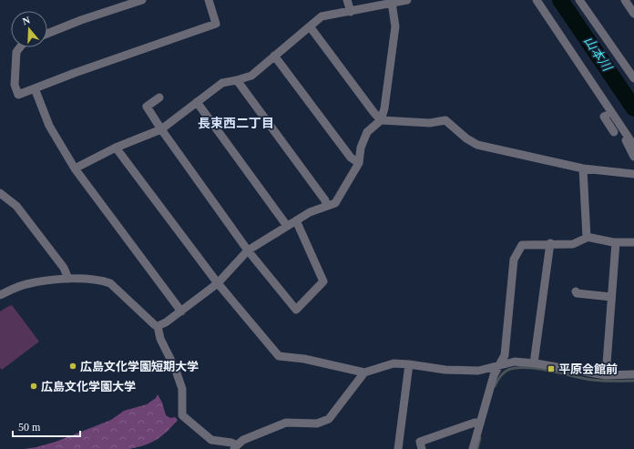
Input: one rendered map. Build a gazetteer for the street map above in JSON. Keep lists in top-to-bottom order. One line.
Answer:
{"districts":["長束西二丁目"],"water":["山本川"],"places":{"other":["広島文化学園短期大学","広島文化学園大学"],"transit":["平原会館前"]},"scale_bar":"50 m","north":"top"}
